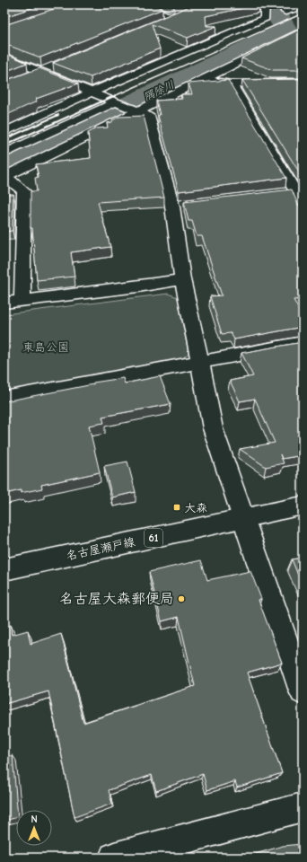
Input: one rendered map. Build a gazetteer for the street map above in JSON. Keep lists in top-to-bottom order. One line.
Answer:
{"streets":{"street":["61","名古屋瀬戸線"]},"water":["隅除川"],"parks":["東島公園"],"places":{"transit":["大森"],"other":["名古屋大森郵便局"]},"north":"top"}
